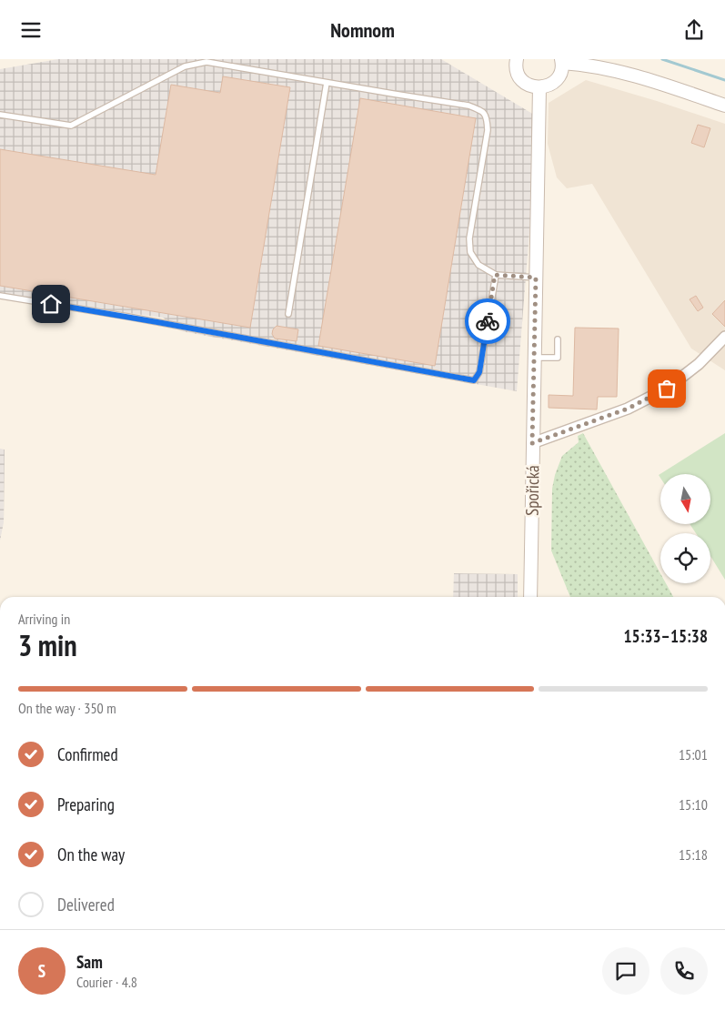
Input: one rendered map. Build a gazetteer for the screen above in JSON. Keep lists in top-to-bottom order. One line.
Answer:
{"streets":{"street":["Spořická"]},"north":"bottom","page":{"header":"Nomnom","heading":["3 min","Arriving in","15:33–15:38"],"panel":["Sam","Courier · 4.8"],"bar":"On the way · 350 m","list":[["Confirmed","15:01"],["Preparing","15:10"],["On the way","15:18"],"Delivered"],"round":"S"}}
